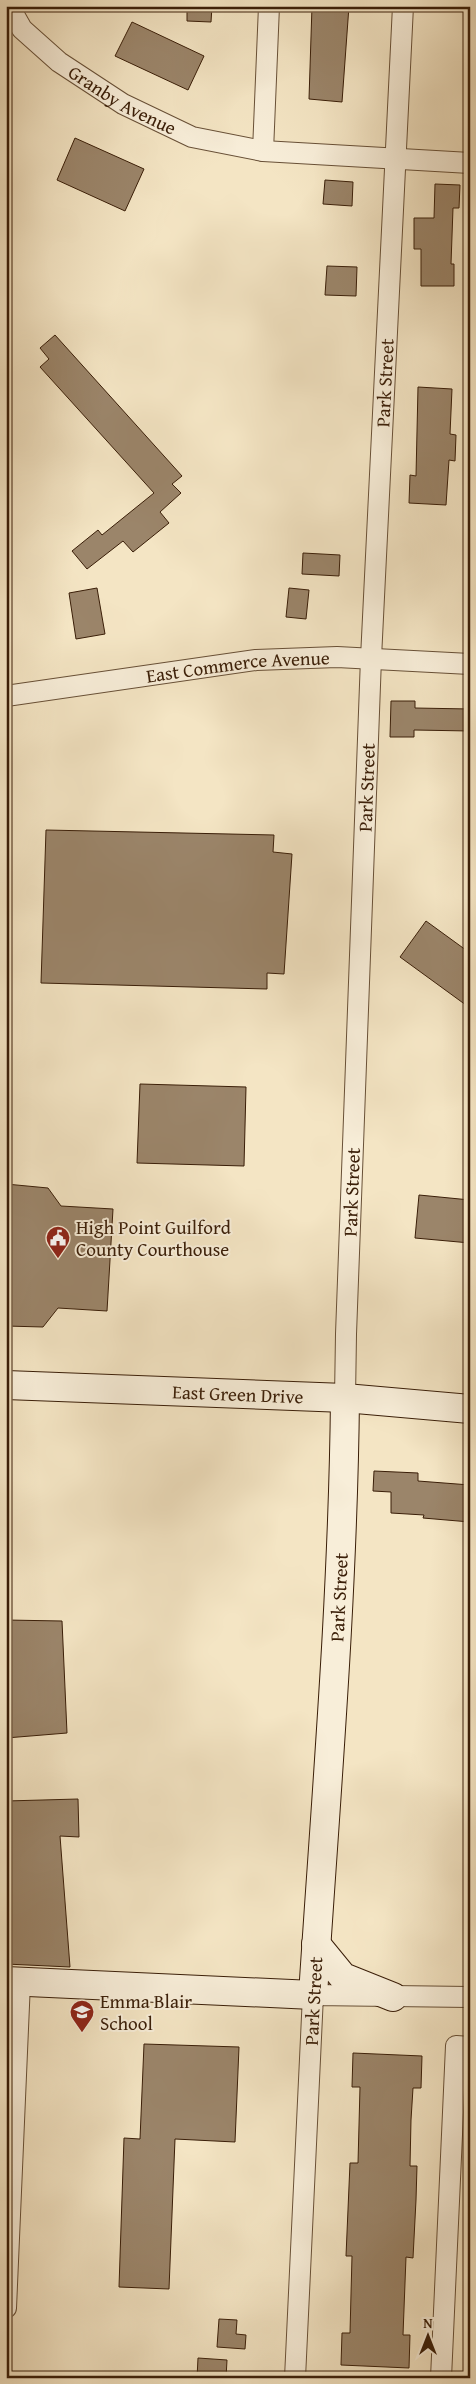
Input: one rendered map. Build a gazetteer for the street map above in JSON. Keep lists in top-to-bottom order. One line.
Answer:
{"streets":{"main road":["Park Street","East Green Drive"],"street":["Granby Avenue","East Commerce Avenue"]},"crossings":[["Granby Avenue","Park Street"],["Park Street","East Commerce Avenue"],["Park Street","East Green Drive"]],"places":{"public building":["High Point Guilford County Courthouse"],"school or university":["Emma Blair School"]},"north":"top"}
